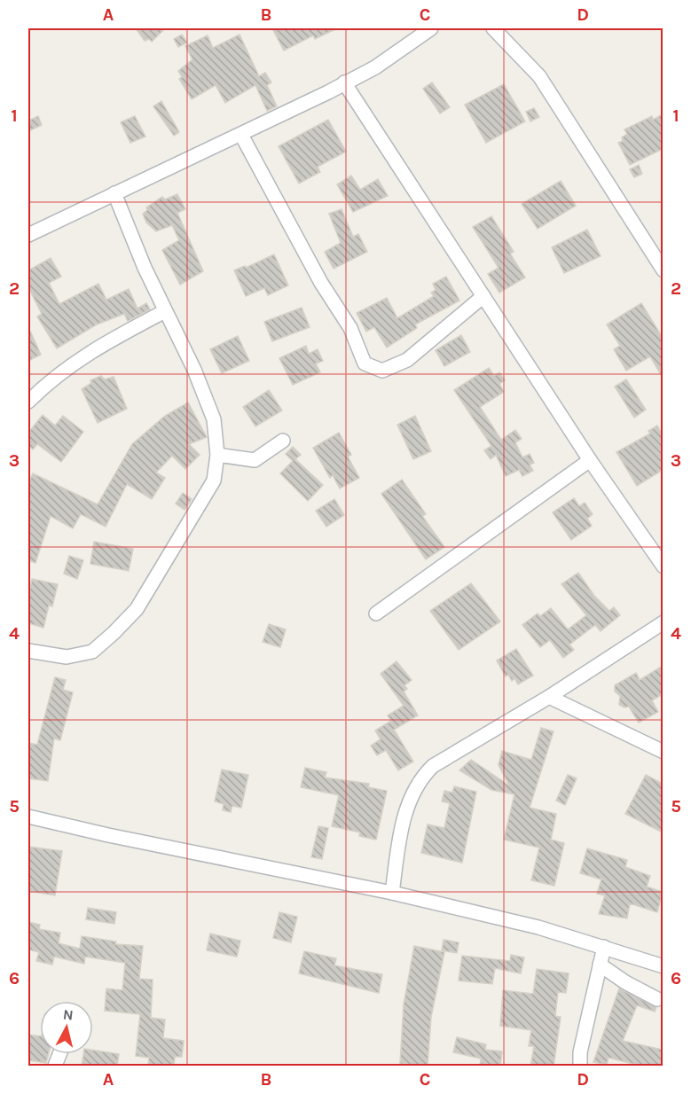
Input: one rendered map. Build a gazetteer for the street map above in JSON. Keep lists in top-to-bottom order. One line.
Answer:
{"north":"top","grid":{"columns":["A","B","C","D"],"rows":["1","2","3","4","5","6"]}}
